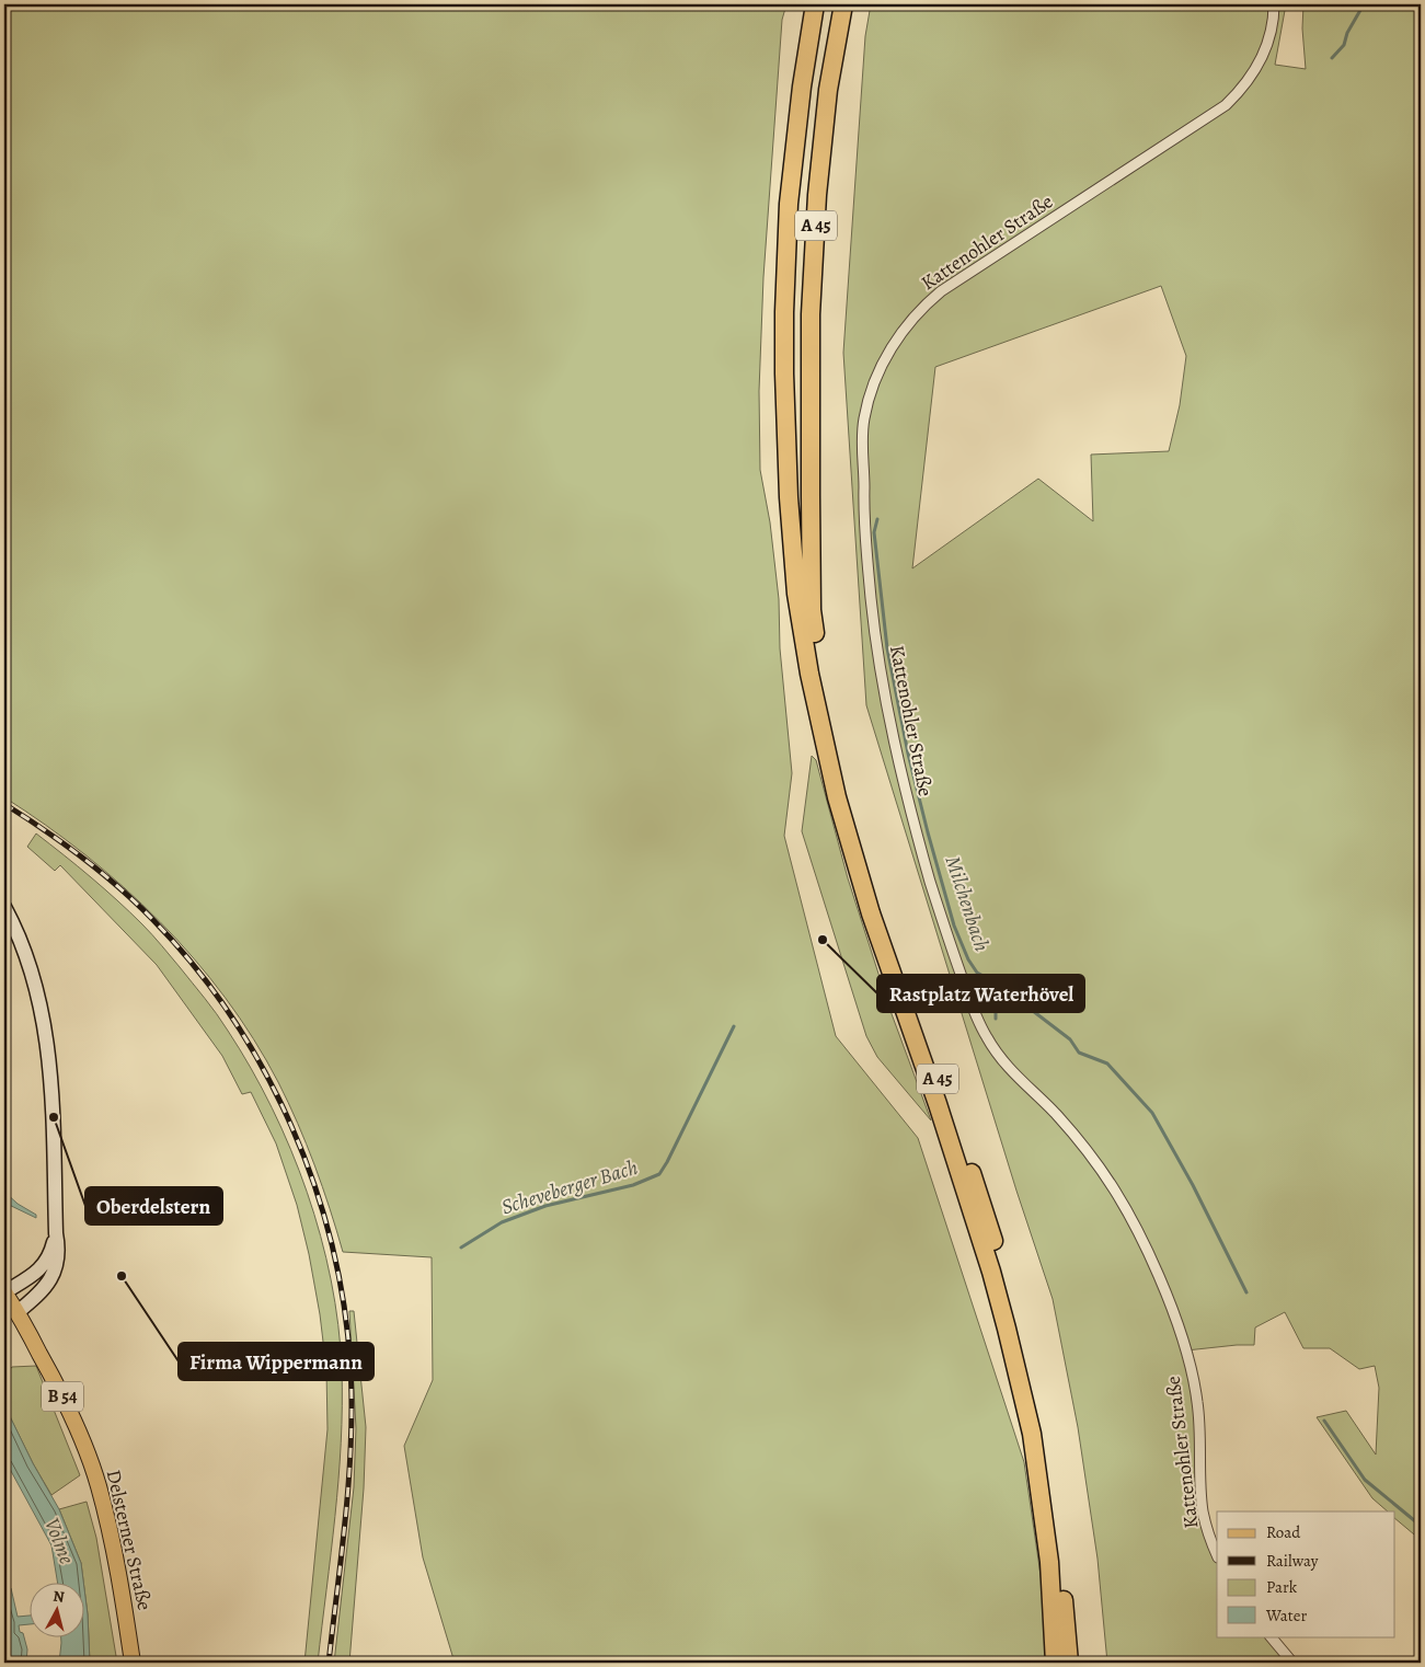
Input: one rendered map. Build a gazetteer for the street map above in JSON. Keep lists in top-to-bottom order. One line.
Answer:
{"streets":{"highway":["A 45"],"main road":["B 54","Delsterner Straße"],"street":["Kattenohler Straße"]},"water":["Milchenbach","Scheveberger Bach","Volme"],"places":["Rastplatz Waterhövel","Oberdelstern","Firma Wippermann"],"legend":["Road","Railway","Park","Water"],"north":"top"}
